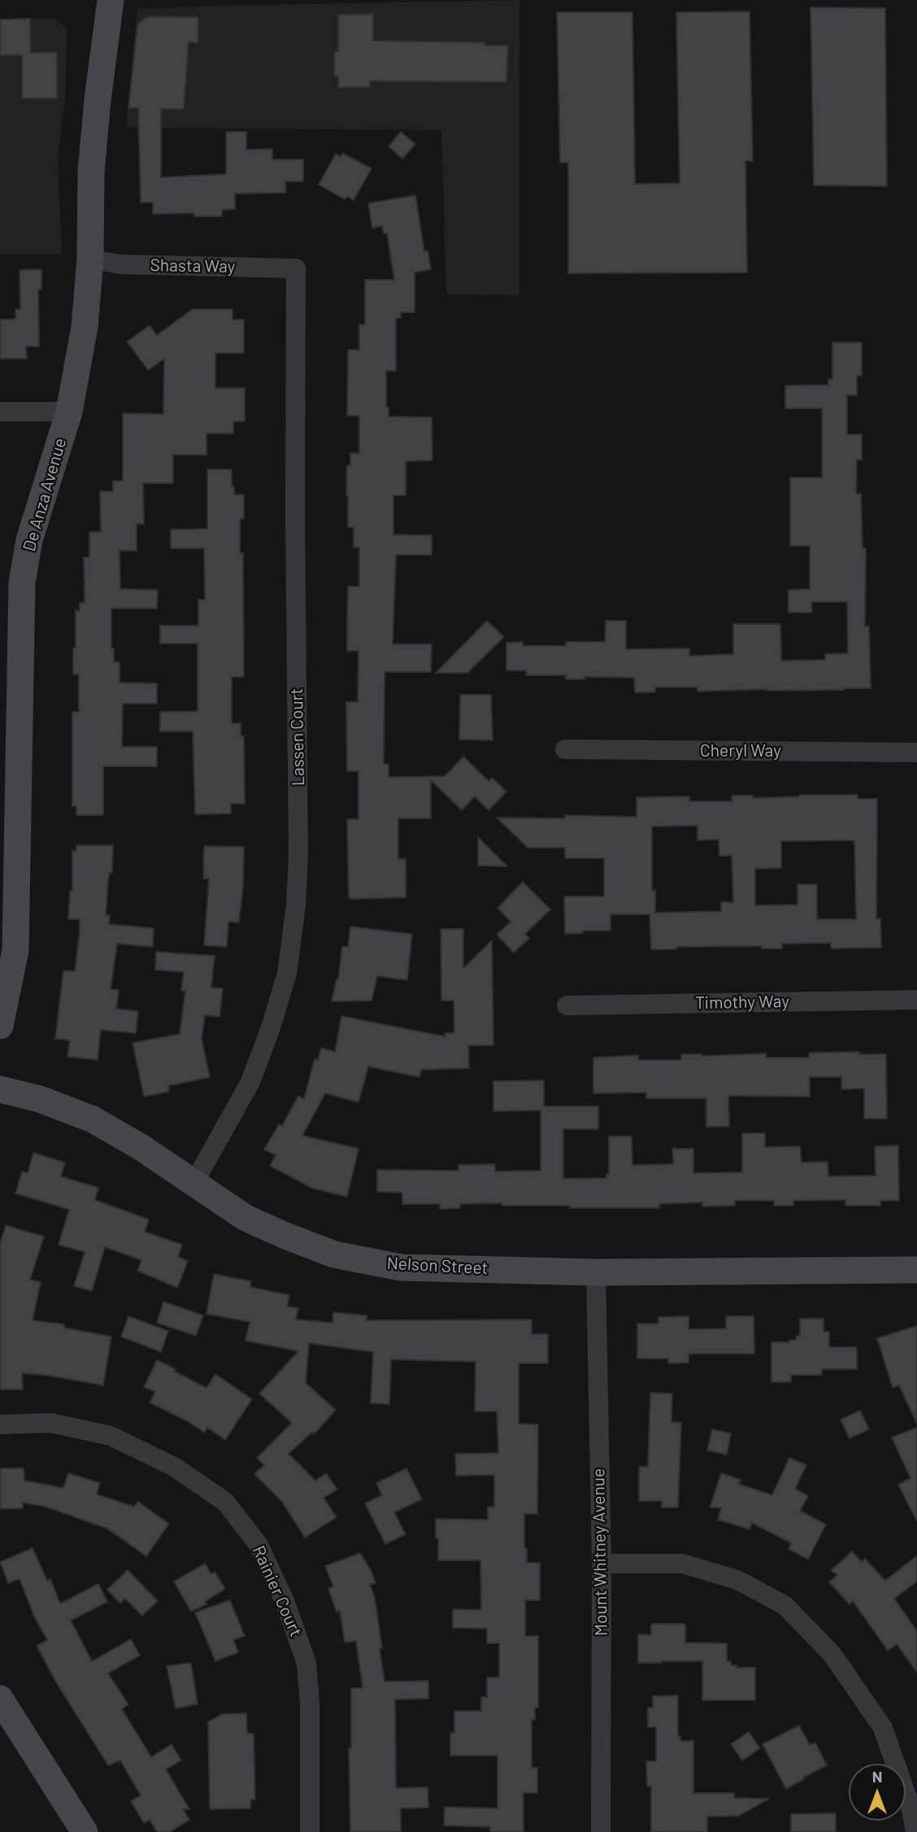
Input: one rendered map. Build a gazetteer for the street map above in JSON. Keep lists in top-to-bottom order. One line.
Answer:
{"streets":{"street":["Shasta Way","De Anza Avenue","Lassen Court","Cheryl Way","Timothy Way","Nelson Street","Mount Whitney Avenue","Rainier Court"]},"crossings":[["Shasta Way","De Anza Avenue"],["Shasta Way","Lassen Court"],["Lassen Court","Nelson Street"],["Nelson Street","Mount Whitney Avenue"]],"north":"top"}
